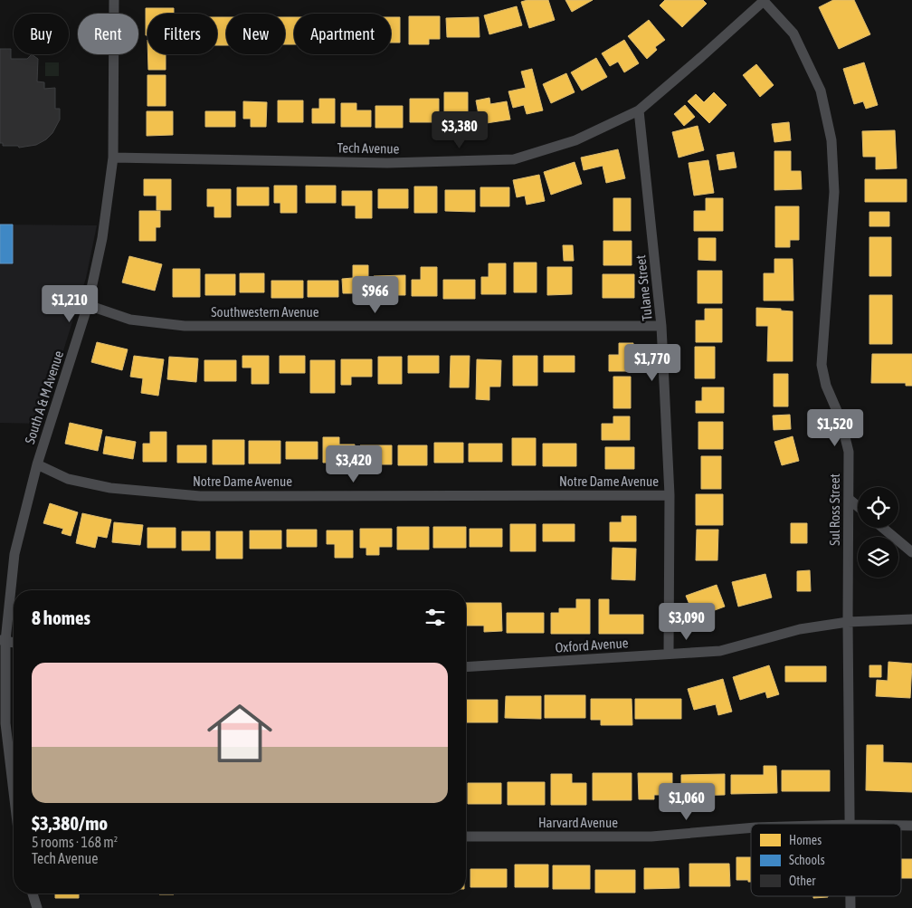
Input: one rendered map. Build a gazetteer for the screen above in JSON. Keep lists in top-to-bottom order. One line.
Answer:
{"streets":{"street":["Tech Avenue","Tulane Street","Southwestern Avenue","South A & M Avenue","Notre Dame Avenue","Sul Ross Street","Oxford Avenue","Harvard Avenue"]},"crossings":[["Tech Avenue","Tulane Street"],["Tech Avenue","South A & M Avenue"],["Tech Avenue","Sul Ross Street"],["Tulane Street","Southwestern Avenue"],["Tulane Street","Notre Dame Avenue"],["Tulane Street","Oxford Avenue"],["Southwestern Avenue","South A & M Avenue"],["South A & M Avenue","Notre Dame Avenue"],["Sul Ross Street","Oxford Avenue"]],"legend":["Homes","Schools","Other"],"page":{"chip":["Buy","Rent","Filters","New","Apartment"],"price":["$3,380","$966","$1,210","$1,770","$1,520","$3,420","$3,090","$1,060"],"heading":"8 homes","list":[{"name":"$3,380/mo","note":"5 rooms · 168 m² · Tech Avenue"}]}}
